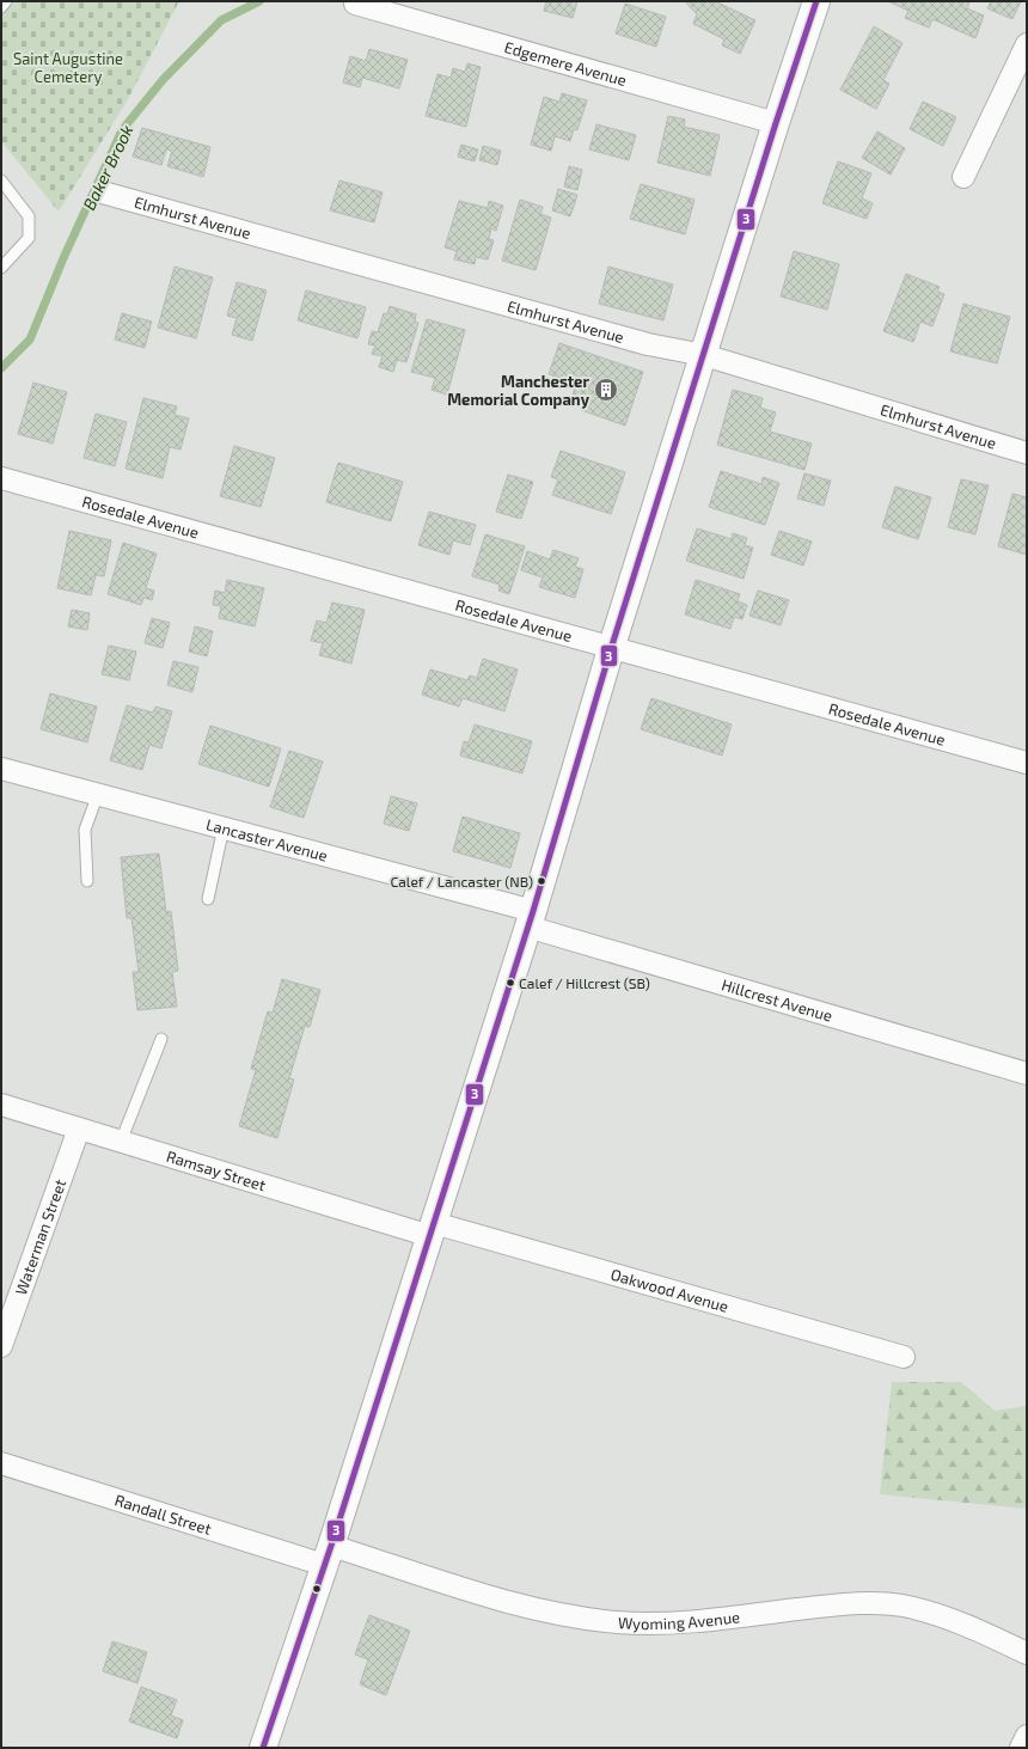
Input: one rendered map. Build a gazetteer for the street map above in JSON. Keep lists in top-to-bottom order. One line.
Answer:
{"streets":{"street":["Edgemere Avenue","Elmhurst Avenue","Rosedale Avenue","Lancaster Avenue","Hillcrest Avenue","Ramsay Street","Waterman Street","Oakwood Avenue","Randall Street","Wyoming Avenue"]},"crossings":[["Lancaster Avenue","Hillcrest Avenue"],["Ramsay Street","Waterman Street"],["Ramsay Street","Oakwood Avenue"],["Randall Street","Wyoming Avenue"]],"water":["Baker Brook"],"parks":["Saint Augustine Cemetery"],"places":{"building":["Manchester Memorial Company"],"other":["Calef / Lancaster (NB)","Calef / Hillcrest (SB)"]},"lines":["transit line 3"]}
